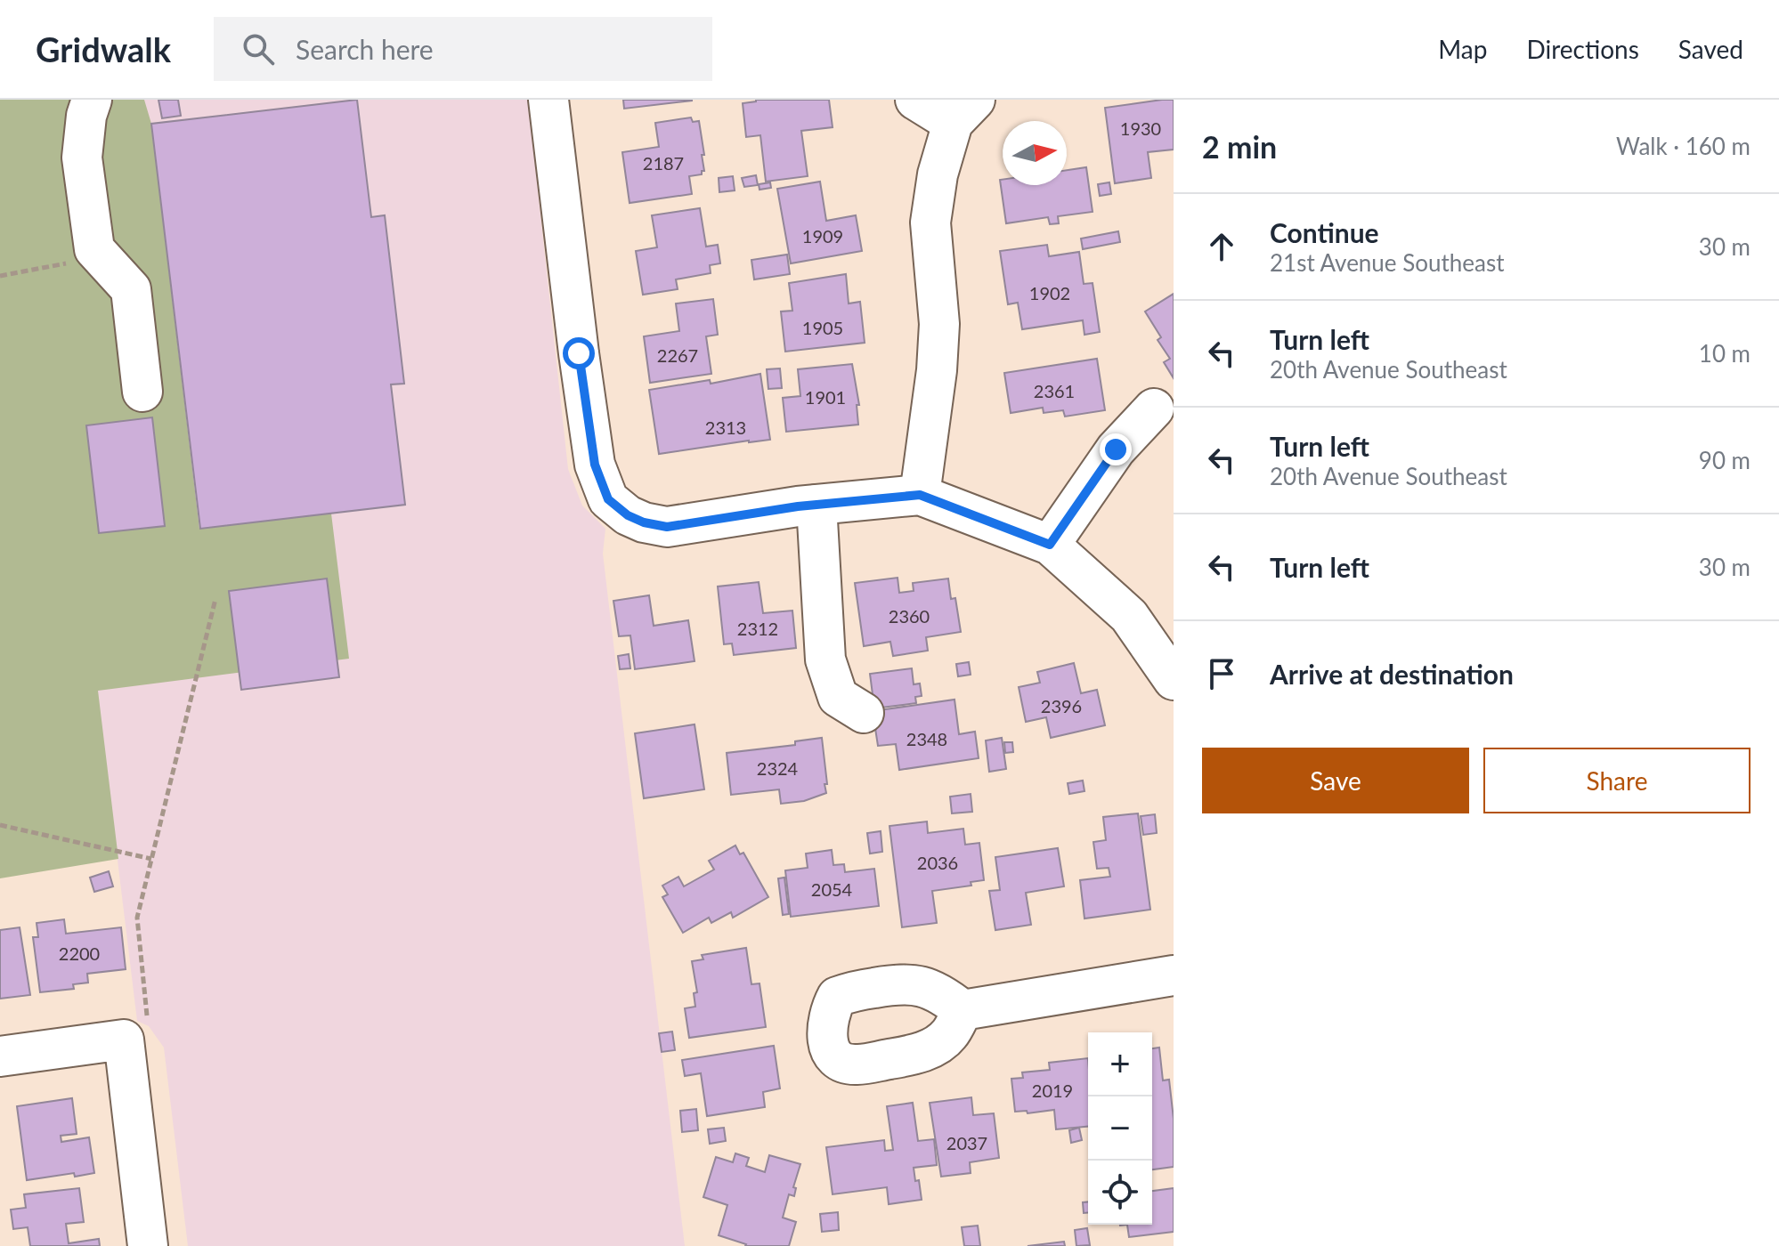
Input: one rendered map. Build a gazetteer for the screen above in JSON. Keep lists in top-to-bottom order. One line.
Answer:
{"house_numbers":["1930","2187","1909","1902","1905","2267","2361","1901","2313","2360","2312","2396","2348","2324","2036","2054","2200","2019","2037"],"north":"right","page":{"header":"Gridwalk","search":"Search here","nav":["Map","Directions","Saved"],"heading":["2 min","Walk · 160 m"],"list":[["Continue","21st Avenue Southeast","30 m"],["Turn left","20th Avenue Southeast","10 m"],["Turn left","20th Avenue Southeast","90 m"],["Turn left","30 m"],"Arrive at destination"],"buttons":["Save","Share"],"map_buttons":["+","−"]}}
